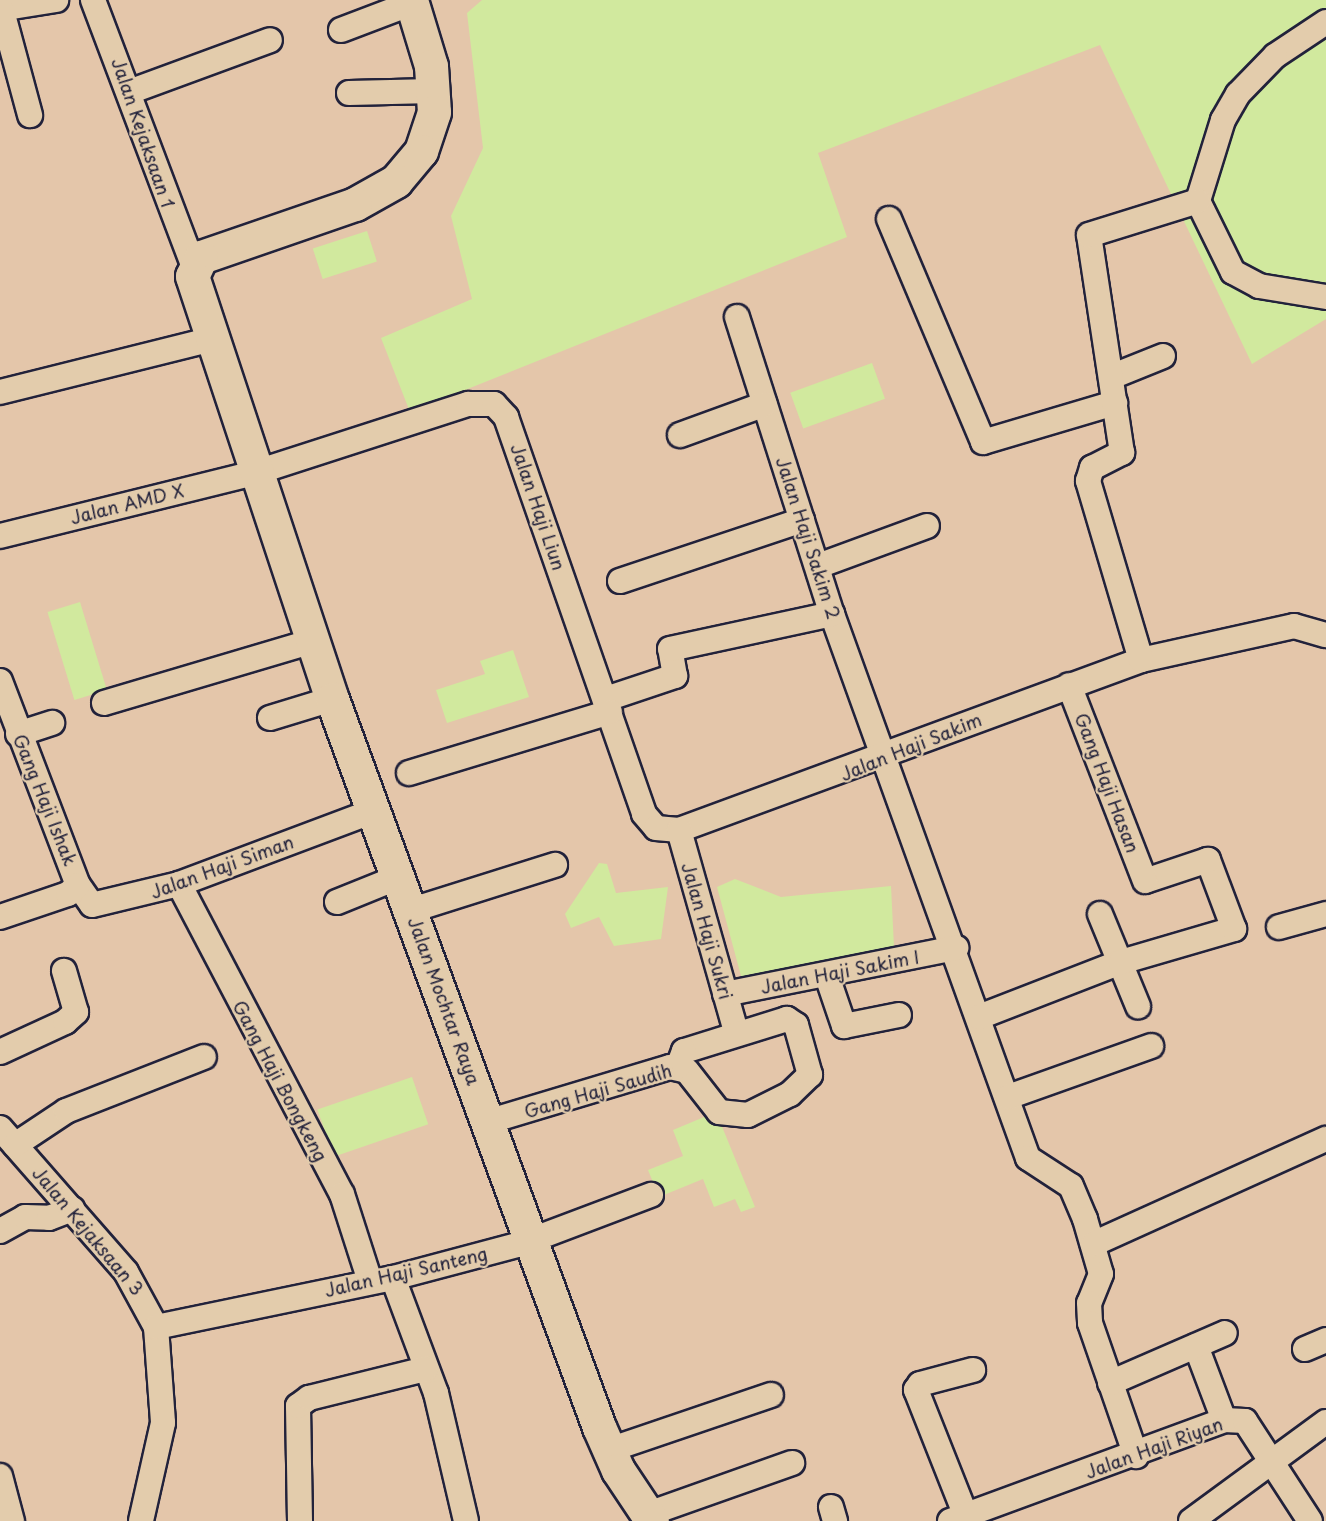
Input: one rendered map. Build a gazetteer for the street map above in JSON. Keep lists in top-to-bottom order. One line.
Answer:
{"streets":{"street":["Jalan Kejaksaan 1","Jalan AMD X","Jalan Haji Liun","Jalan Haji Sakim 2","Jalan Haji Sakim","Gang Haji Hasan","Gang Haji Ishak","Jalan Haji Siman","Jalan Haji Sukri","Jalan Haji Sakim I","Jalan Mochtar Raya","Gang Haji Bongkeng","Gang Haji Saudih","Jalan Kejaksaan 3","Jalan Haji Santeng","Jalan Haji Riyan"]},"crossings":[["Jalan Kejaksaan 1","Jalan Mochtar Raya"],["Jalan AMD X","Jalan Haji Liun"],["Jalan AMD X","Jalan Mochtar Raya"],["Jalan Haji Liun","Jalan Haji Sakim"],["Jalan Haji Liun","Jalan Haji Sukri"],["Jalan Haji Liun","Jalan Mochtar Raya"],["Jalan Haji Sakim 2","Jalan Haji Sakim"],["Jalan Haji Sakim 2","Jalan Haji Sakim I"],["Jalan Haji Sakim 2","Jalan Haji Riyan"],["Jalan Haji Sakim","Gang Haji Hasan"],["Jalan Haji Sakim","Jalan Haji Sukri"],["Gang Haji Ishak","Jalan Haji Siman"],["Jalan Haji Siman","Jalan Mochtar Raya"],["Jalan Haji Siman","Gang Haji Bongkeng"],["Jalan Haji Sukri","Jalan Haji Sakim I"],["Jalan Haji Sukri","Gang Haji Saudih"],["Jalan Mochtar Raya","Gang Haji Saudih"],["Jalan Mochtar Raya","Jalan Haji Santeng"],["Gang Haji Bongkeng","Jalan Haji Santeng"],["Jalan Kejaksaan 3","Jalan Haji Santeng"]]}
